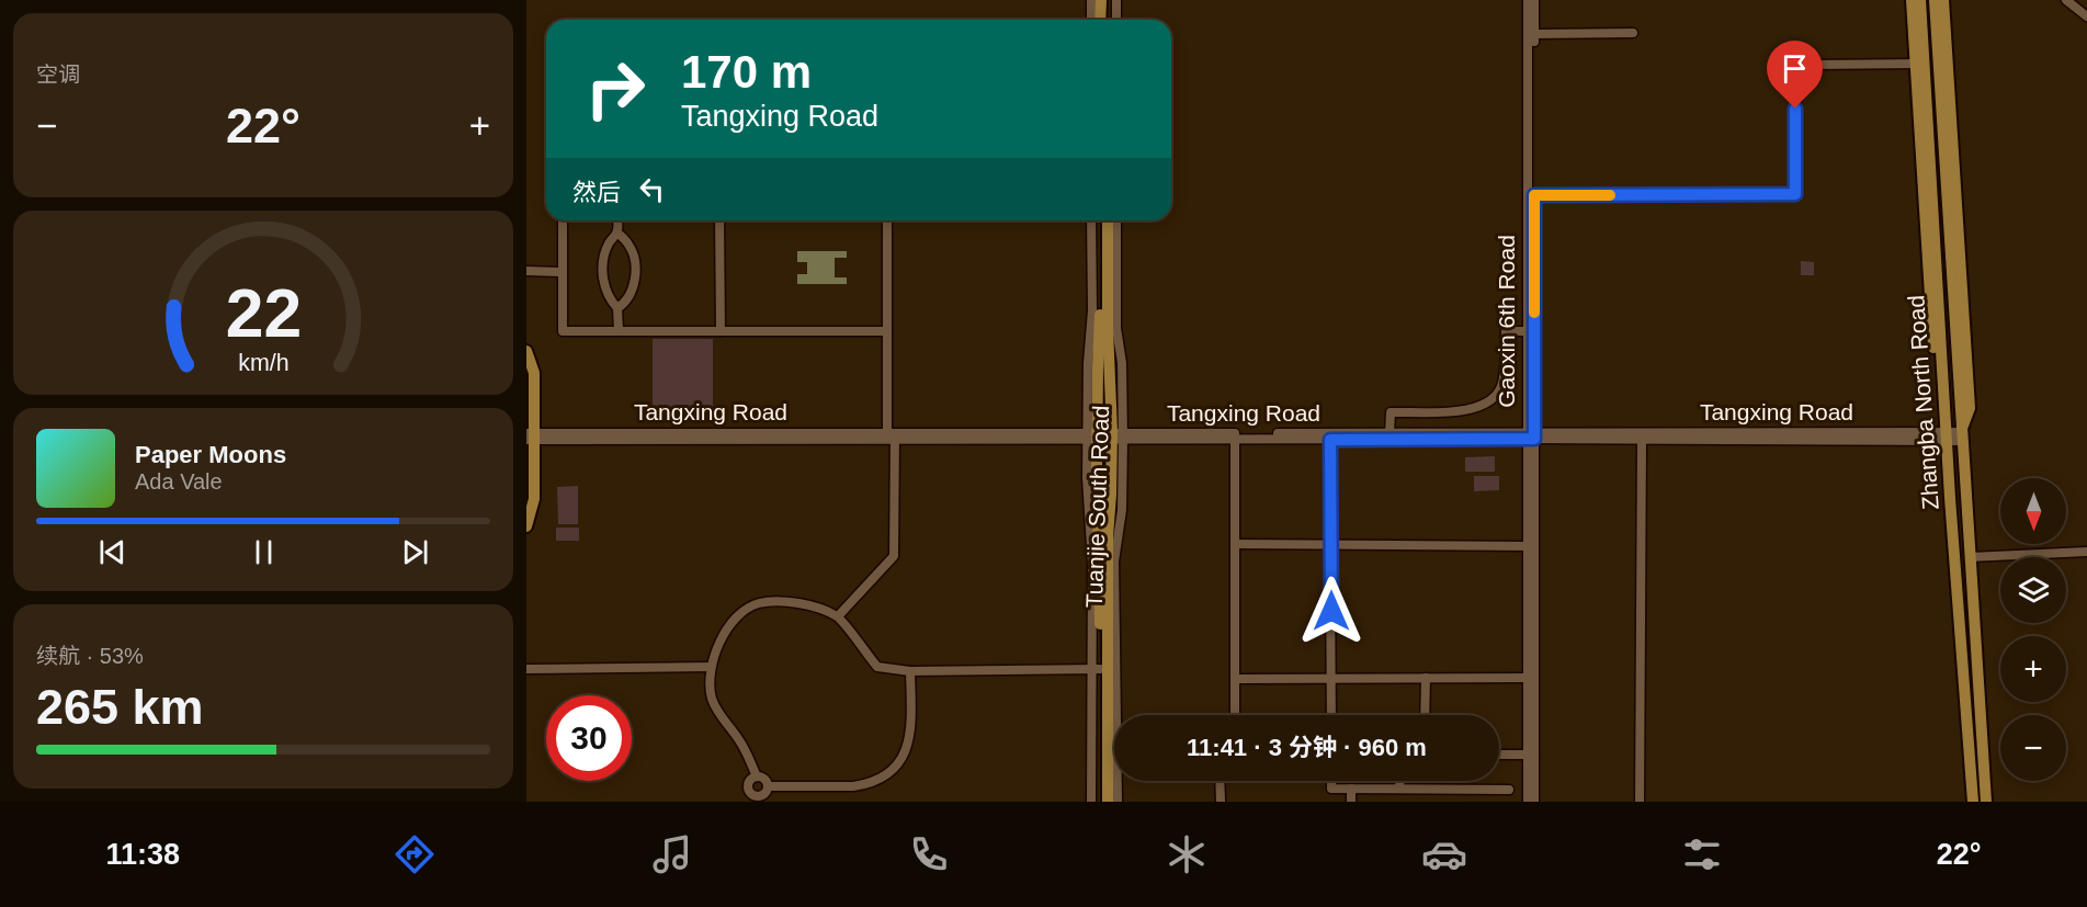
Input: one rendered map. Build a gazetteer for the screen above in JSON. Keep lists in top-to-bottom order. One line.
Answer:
{"streets":{"main road":["Zhangba North Road","Tuanjie South Road"],"street":["Gaoxin 6th Road","Tangxing Road"]},"crossings":[["Gaoxin 6th Road","Tangxing Road"],["Zhangba North Road","Tangxing Road"],["Tangxing Road","Tuanjie South Road"]],"north":"bottom","page":{"tile":["空调",["续航 · 53%","265 km"]],"turn":["170 m","Tangxing Road"],"heat":["−","22°","+"],"then":"然后","song":["Paper Moons","Ada Vale"],"map_buttons":["+","−"],"limit":"30","trip":"11:41 · 3 分钟 · 960 m","tabs":["11:38","22°"],"gauge":["22","km/h"]}}
